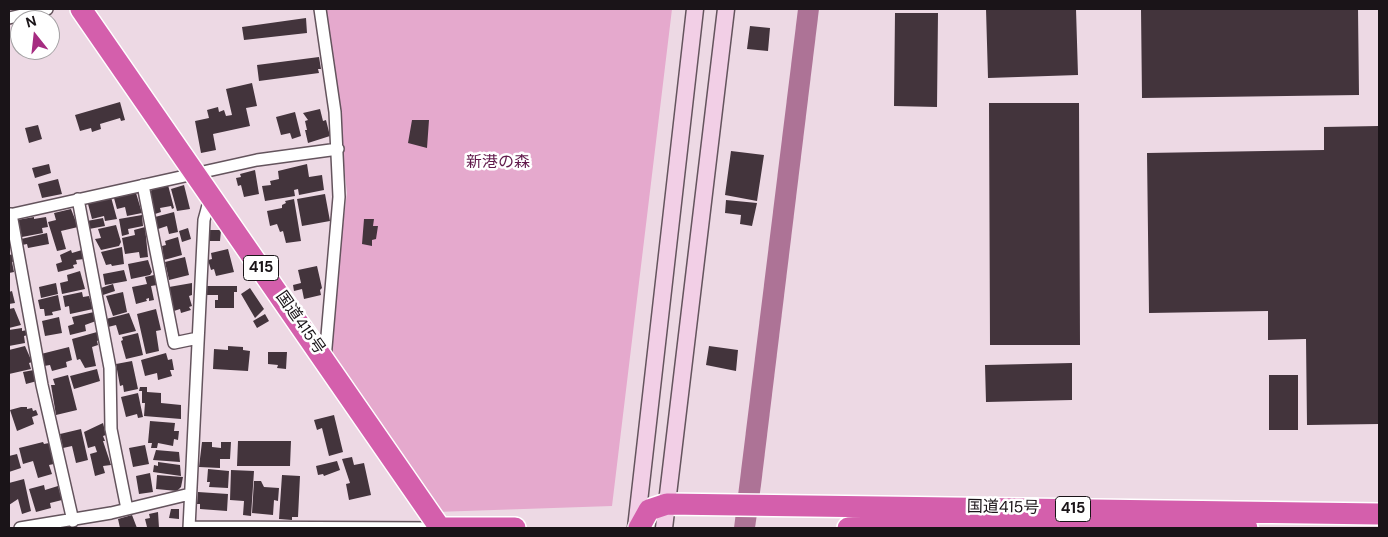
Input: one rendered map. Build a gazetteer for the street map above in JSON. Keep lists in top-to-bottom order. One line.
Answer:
{"streets":{"highway":["415","国道415号"]},"parks":["新港の森"],"north":"top"}
